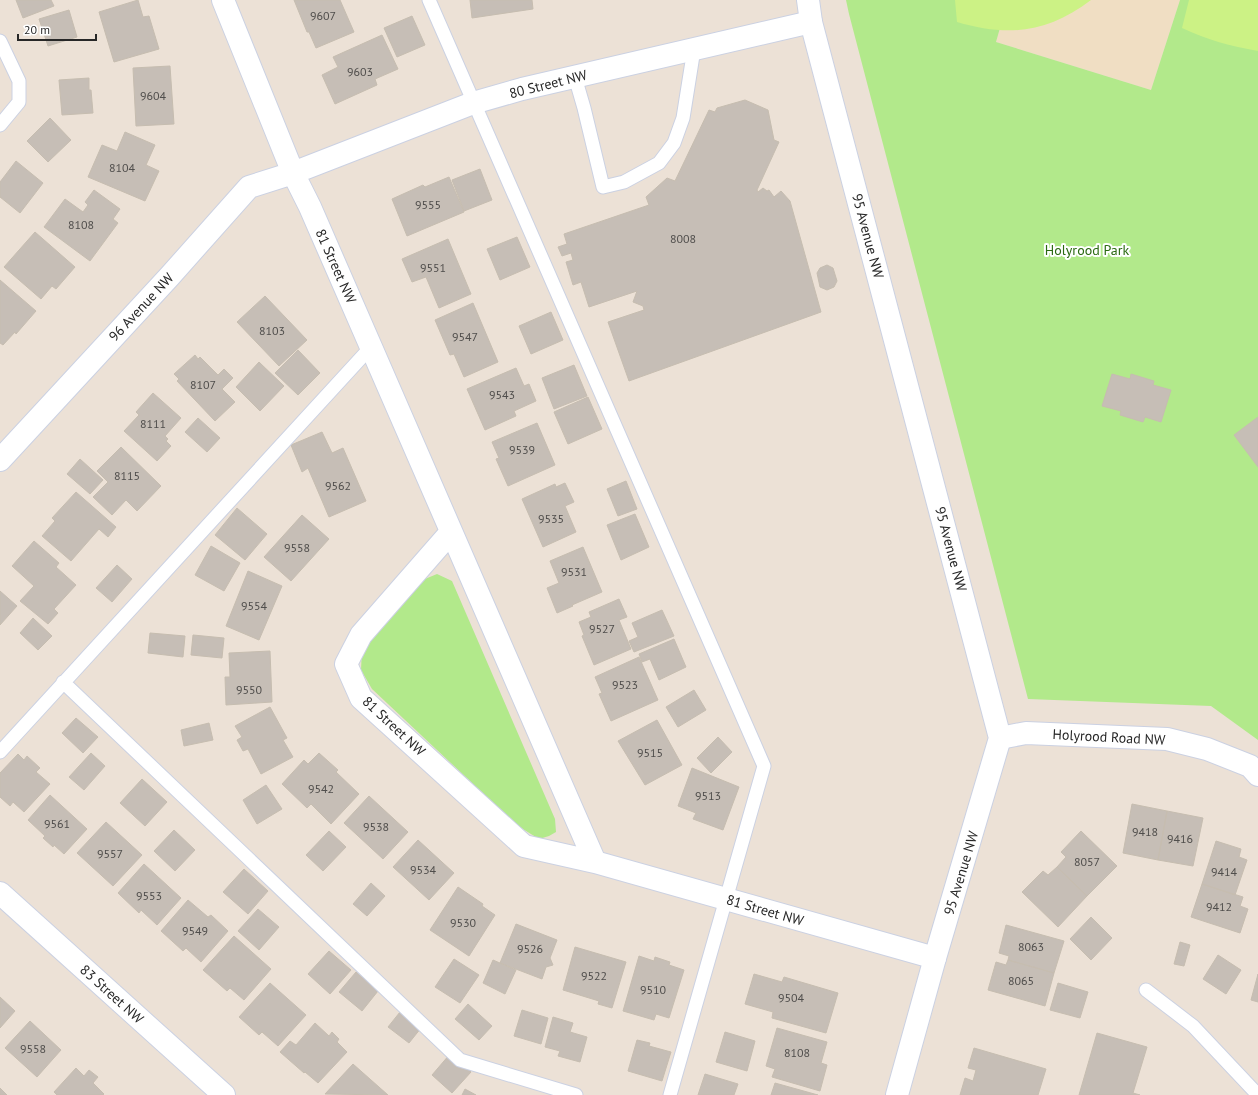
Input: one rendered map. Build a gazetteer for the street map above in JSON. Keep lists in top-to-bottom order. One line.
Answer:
{"streets":{"street":["80 Street NW","95 Avenue NW","81 Street NW","96 Avenue NW","Holyrood Road NW","83 Street NW"]},"crossings":[["80 Street NW","95 Avenue NW"],["80 Street NW","81 Street NW"],["80 Street NW","96 Avenue NW"],["95 Avenue NW","81 Street NW"],["95 Avenue NW","Holyrood Road NW"],["81 Street NW","96 Avenue NW"]],"parks":["Holyrood Park"],"house_numbers":["9607","9603","9604","8104","9555","8108","8008","9551","8103","9547","8107","9543","8111","9539","8115","9562","9535","9558","9531","9554","9527","9523","9550","9515","9542","9513","9561","9538","9418","9416","9557","8057","9534","9414","9553","9412","9530","9549","8063","9526","9522","8065","9510","9504","9558","8108"],"scale_bar":"20 m"}
